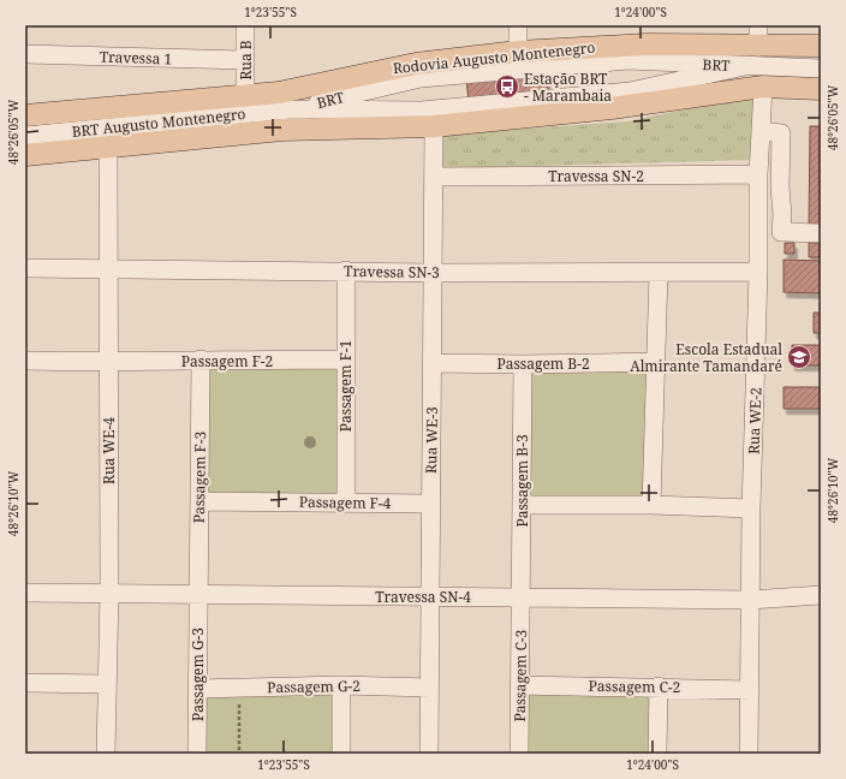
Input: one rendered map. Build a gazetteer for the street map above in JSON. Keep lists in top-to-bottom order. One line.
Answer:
{"streets":{"main road":["Rodovia Augusto Montenegro"],"street":["Travessa 1","Rua B","BRT","BRT Augusto Montenegro","Travessa SN-2","Travessa SN-3","Passagem F-2","Passagem B-2","Passagem F-1","Rua WE-2","Rua WE-3","Rua WE-4","Passagem F-3","Passagem B-3","Passagem F-4","Travessa SN-4","Passagem G-3","Passagem C-3","Passagem G-2","Passagem C-2"]},"crossings":[["Travessa 1","Rua B"],["Rodovia Augusto Montenegro","Rua B"],["BRT","BRT Augusto Montenegro"],["Travessa SN-2","Rua WE-2"],["Travessa SN-2","Rua WE-3"],["Travessa SN-3","Passagem F-1"],["Travessa SN-3","Rua WE-2"],["Travessa SN-3","Rua WE-3"],["Travessa SN-3","Rua WE-4"],["Passagem F-2","Passagem F-1"],["Passagem F-2","Rua WE-4"],["Passagem F-2","Passagem F-3"],["Passagem B-2","Rua WE-3"],["Passagem B-2","Passagem B-3"],["Passagem F-1","Passagem F-4"],["Rua WE-2","Travessa SN-4"],["Rua WE-2","Passagem C-2"],["Rua WE-3","Passagem F-4"],["Rua WE-3","Travessa SN-4"],["Rua WE-3","Passagem G-2"],["Rua WE-4","Travessa SN-4"],["Passagem F-3","Passagem F-4"],["Passagem F-3","Travessa SN-4"],["Passagem F-3","Passagem G-3"],["Passagem B-3","Travessa SN-4"],["Passagem B-3","Passagem C-3"],["Travessa SN-4","Passagem G-3"],["Travessa SN-4","Passagem C-3"],["Passagem G-3","Passagem G-2"],["Passagem C-3","Passagem C-2"]],"places":{"bus stop":["Estação BRT - Marambaia"],"school or university":["Escola Estadual Almirante Tamandaré"]},"coordinates":["1°23'55\"S","1°24'00\"S","48°26'05\"W","48°26'10\"W"]}
